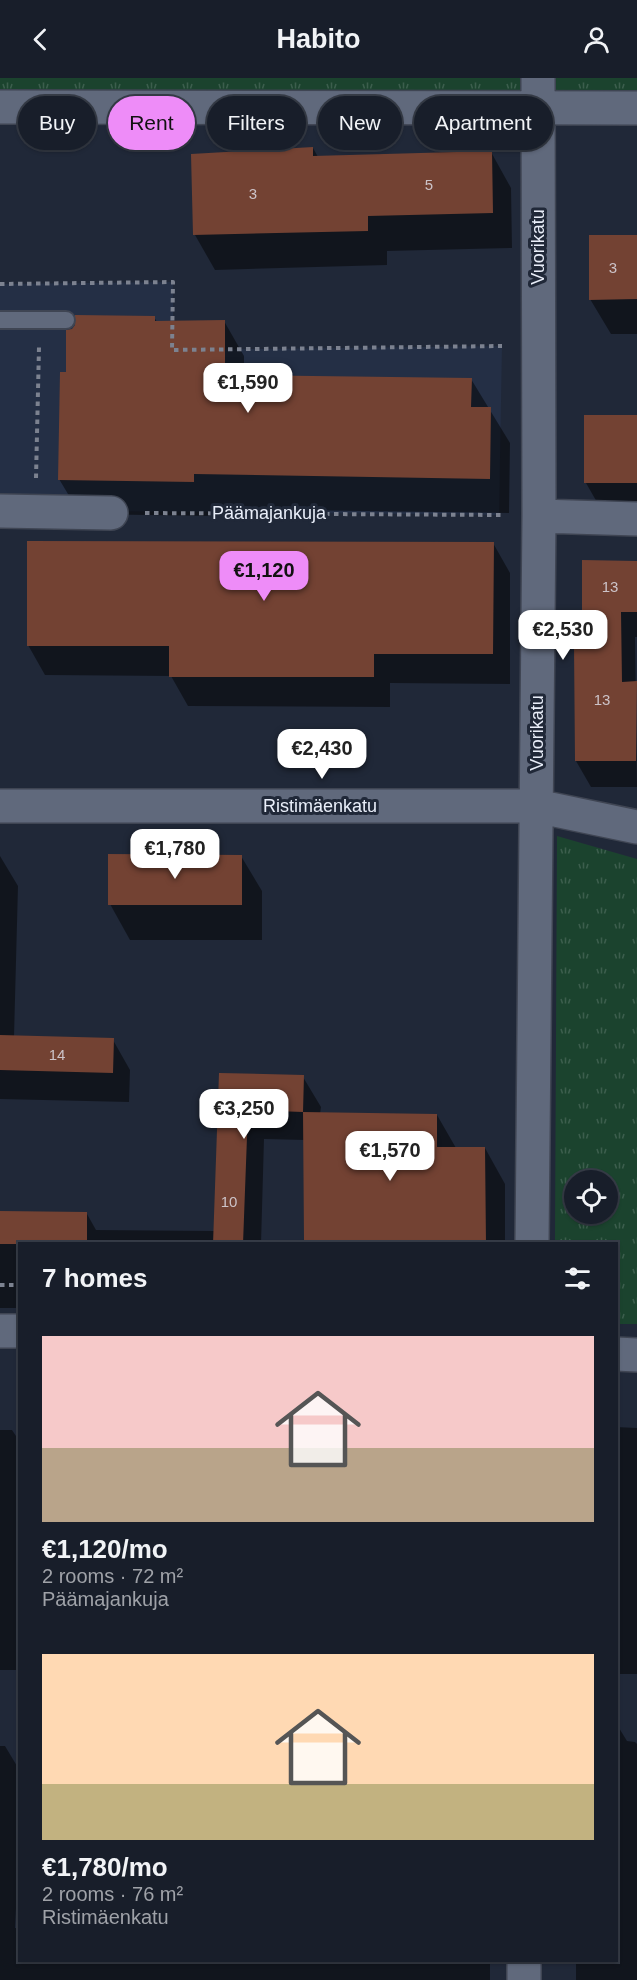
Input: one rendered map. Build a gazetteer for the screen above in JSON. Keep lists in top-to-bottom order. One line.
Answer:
{"streets":{"street":["Vuorikatu","Ristimäenkatu"],"path":["Päämajankuja"]},"crossings":[["Vuorikatu","Päämajankuja"],["Vuorikatu","Ristimäenkatu"]],"house_numbers":["5","3","3","13","13","14","10"],"page":{"header":"Habito","chip":["Buy","Rent","Filters","New","Apartment"],"price":["€1,590","€1,120","€2,530","€2,430","€1,780","€3,250","€1,570"],"heading":"7 homes","list":[{"name":"€1,120/mo","note":"2 rooms · 72 m² · Päämajankuja"},{"name":"€1,780/mo","note":"2 rooms · 76 m² · Ristimäenkatu"}]}}
